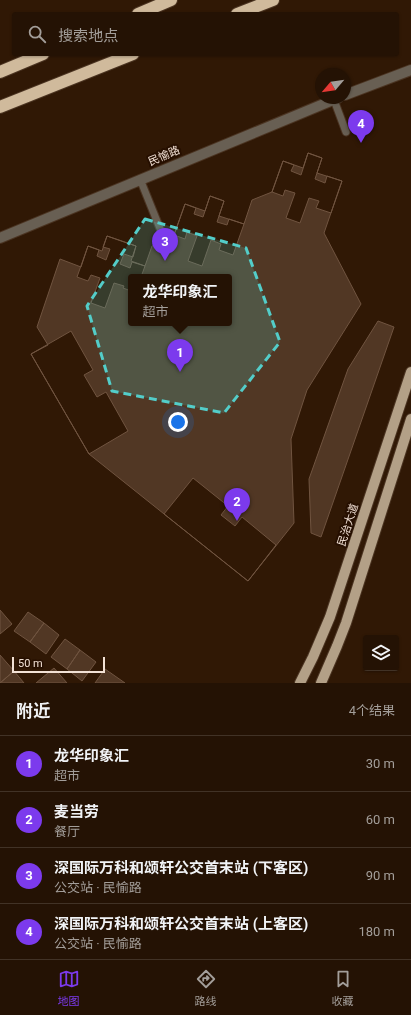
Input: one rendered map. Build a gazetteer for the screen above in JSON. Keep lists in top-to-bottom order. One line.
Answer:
{"streets":{"main road":["民治大道"],"street":["民愉路"]},"scale_bar":"50 m","north":"bottom left","page":{"search":"搜索地点","pins":["4","3","1","2"],"popup":["龙华印象汇","超市"],"scale":"50 m","heading":["附近","4个结果"],"list":[{"mark":"1","name":"龙华印象汇","note":"超市","value":"30 m"},{"mark":"2","name":"麦当劳","note":"餐厅","value":"60 m"},{"mark":"3","name":"深国际万科和颂轩公交首末站 (下客区)","note":"公交站 · 民愉路","value":"90 m"},{"mark":"4","name":"深国际万科和颂轩公交首末站 (上客区)","note":"公交站 · 民愉路","value":"180 m"}],"nav":["地图","路线","收藏"]}}
